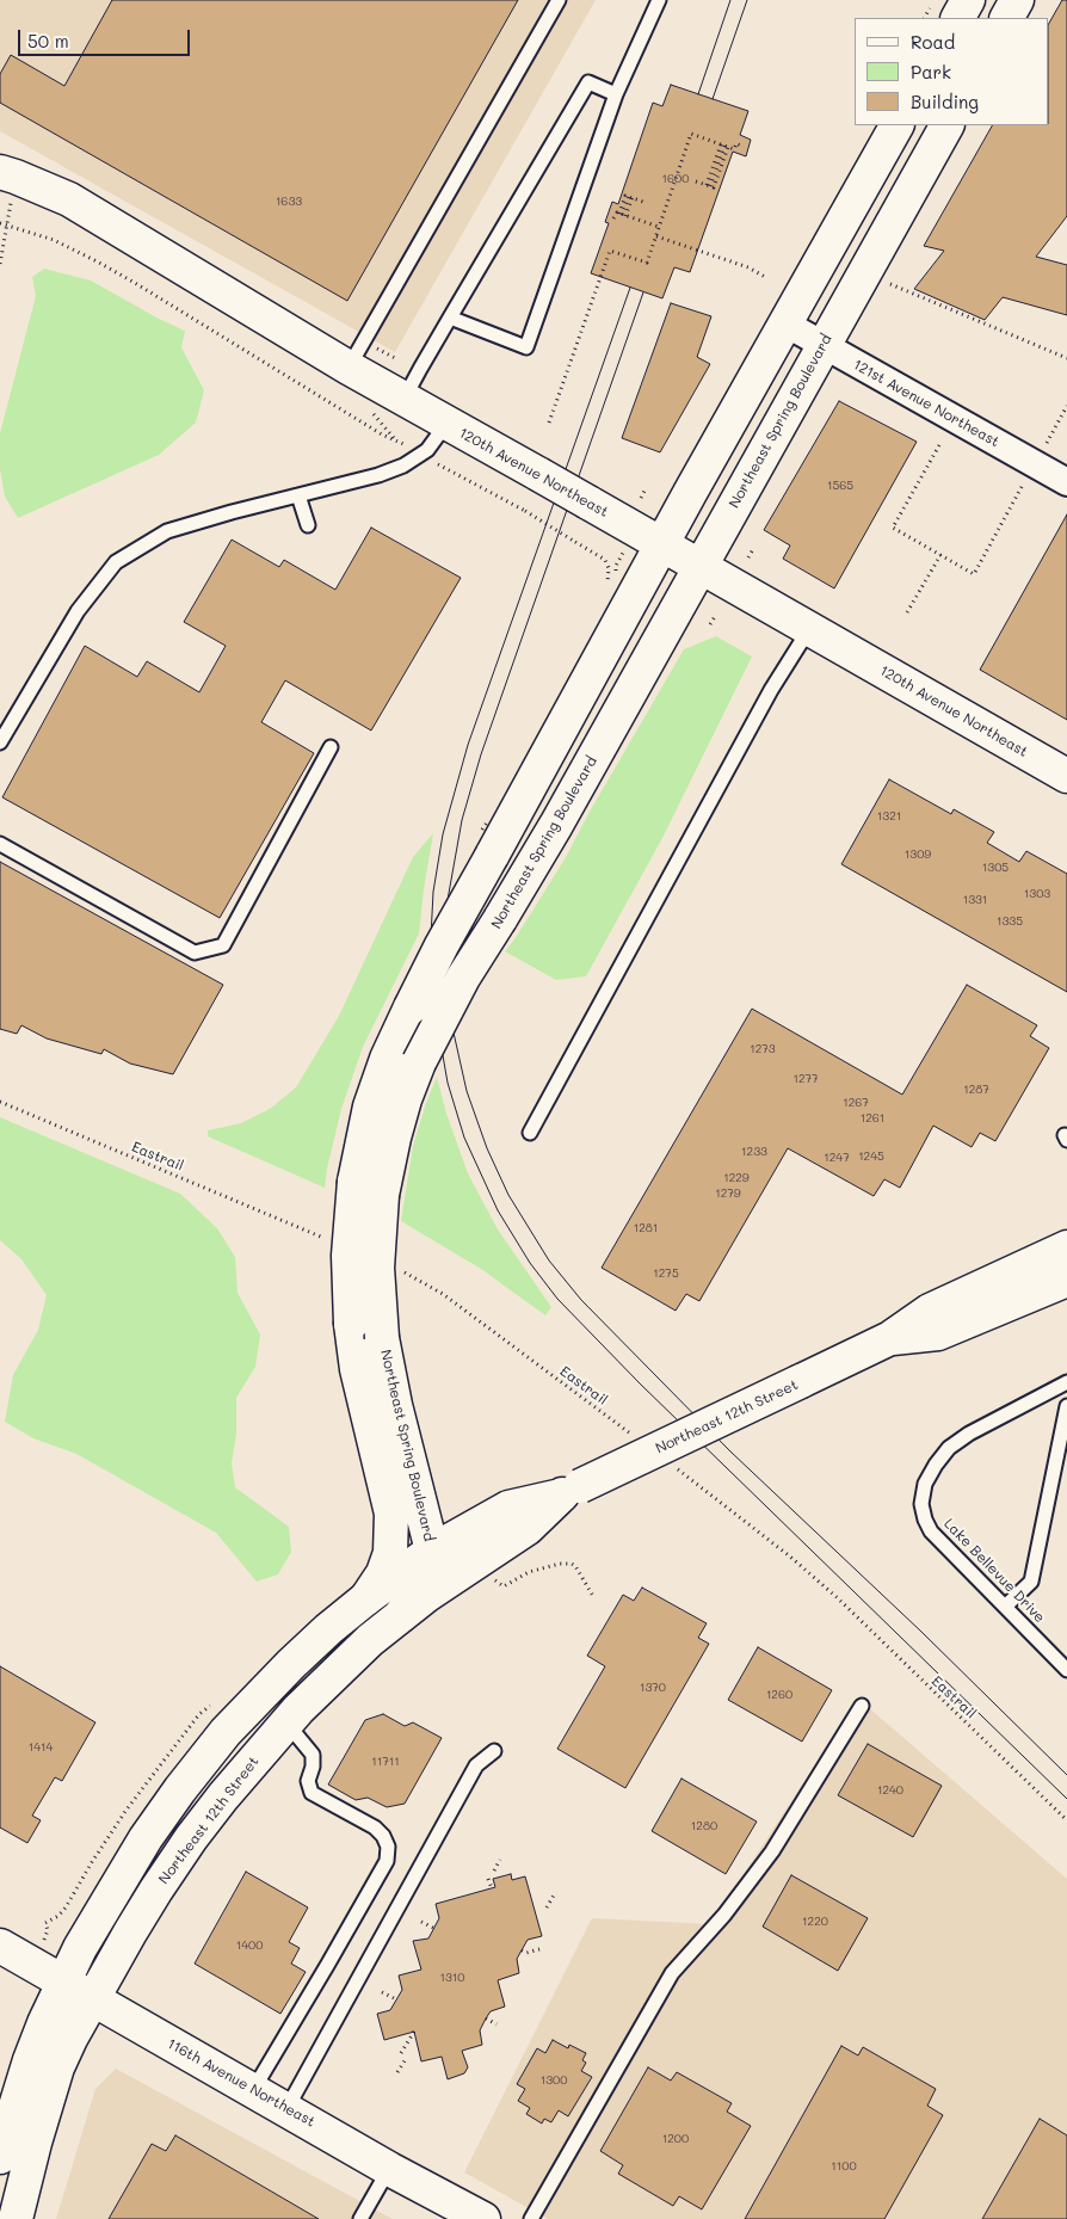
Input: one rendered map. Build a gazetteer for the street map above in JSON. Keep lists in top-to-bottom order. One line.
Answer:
{"streets":{"street":["121st Avenue Northeast","Northeast Spring Boulevard","120th Avenue Northeast","Northeast 12th Street","116th Avenue Northeast"],"lane":["Lake Bellevue Drive"],"path":["Eastrail"]},"crossings":[["121st Avenue Northeast","Northeast Spring Boulevard"],["Northeast Spring Boulevard","120th Avenue Northeast"],["Northeast Spring Boulevard","Northeast 12th Street"],["Northeast 12th Street","116th Avenue Northeast"]],"house_numbers":["1600","1633","1565","1321","1309","1305","1303","1331","1335","1273","1277","1287","1267","1261","1233","1245","1247","1229","1279","1281","1275","1370","1260","1414","11711","1240","1280","1220","1400","1310","1300","1200","1100"],"legend":["Road","Park","Building"],"scale_bar":"50 m"}
